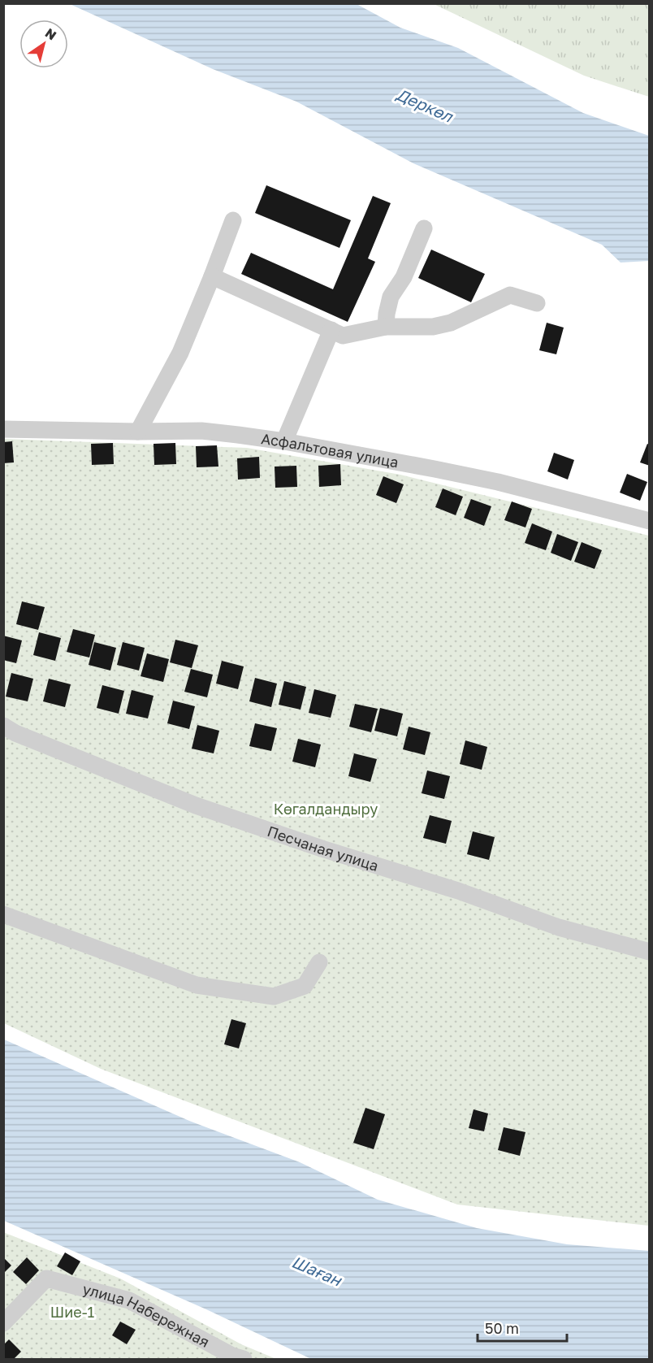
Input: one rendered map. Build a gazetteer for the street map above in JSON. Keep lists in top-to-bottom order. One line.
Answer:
{"streets":{"street":["Асфальтовая улица","Песчаная улица","улица Набережная"]},"water":["Деркөл","Шаған"],"parks":["Көгалдандыру","Шие-1"],"scale_bar":"50 m","north":"top right"}
